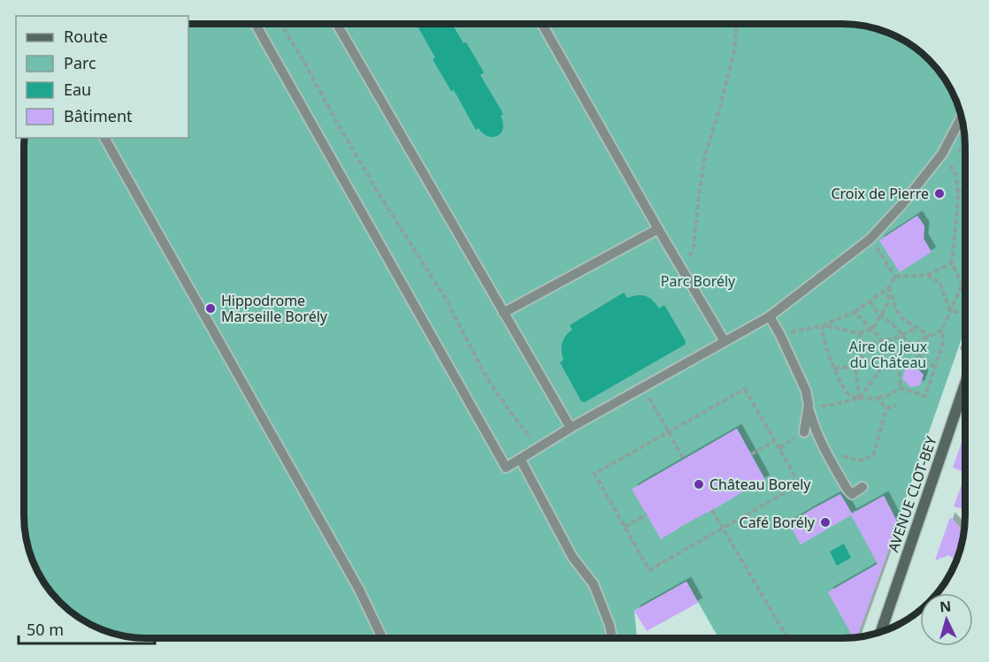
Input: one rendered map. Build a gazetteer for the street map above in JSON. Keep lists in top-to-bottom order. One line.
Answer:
{"streets":{"street":["AVENUE CLOT-BEY"]},"parks":["Parc Borély","Aire de jeux du Château"],"places":["Croix de Pierre","Hippodrome Marseille Borély","Château Borely","Café Borély"],"legend":["Route","Parc","Eau","Bâtiment"],"scale_bar":"50 m","north":"top"}
